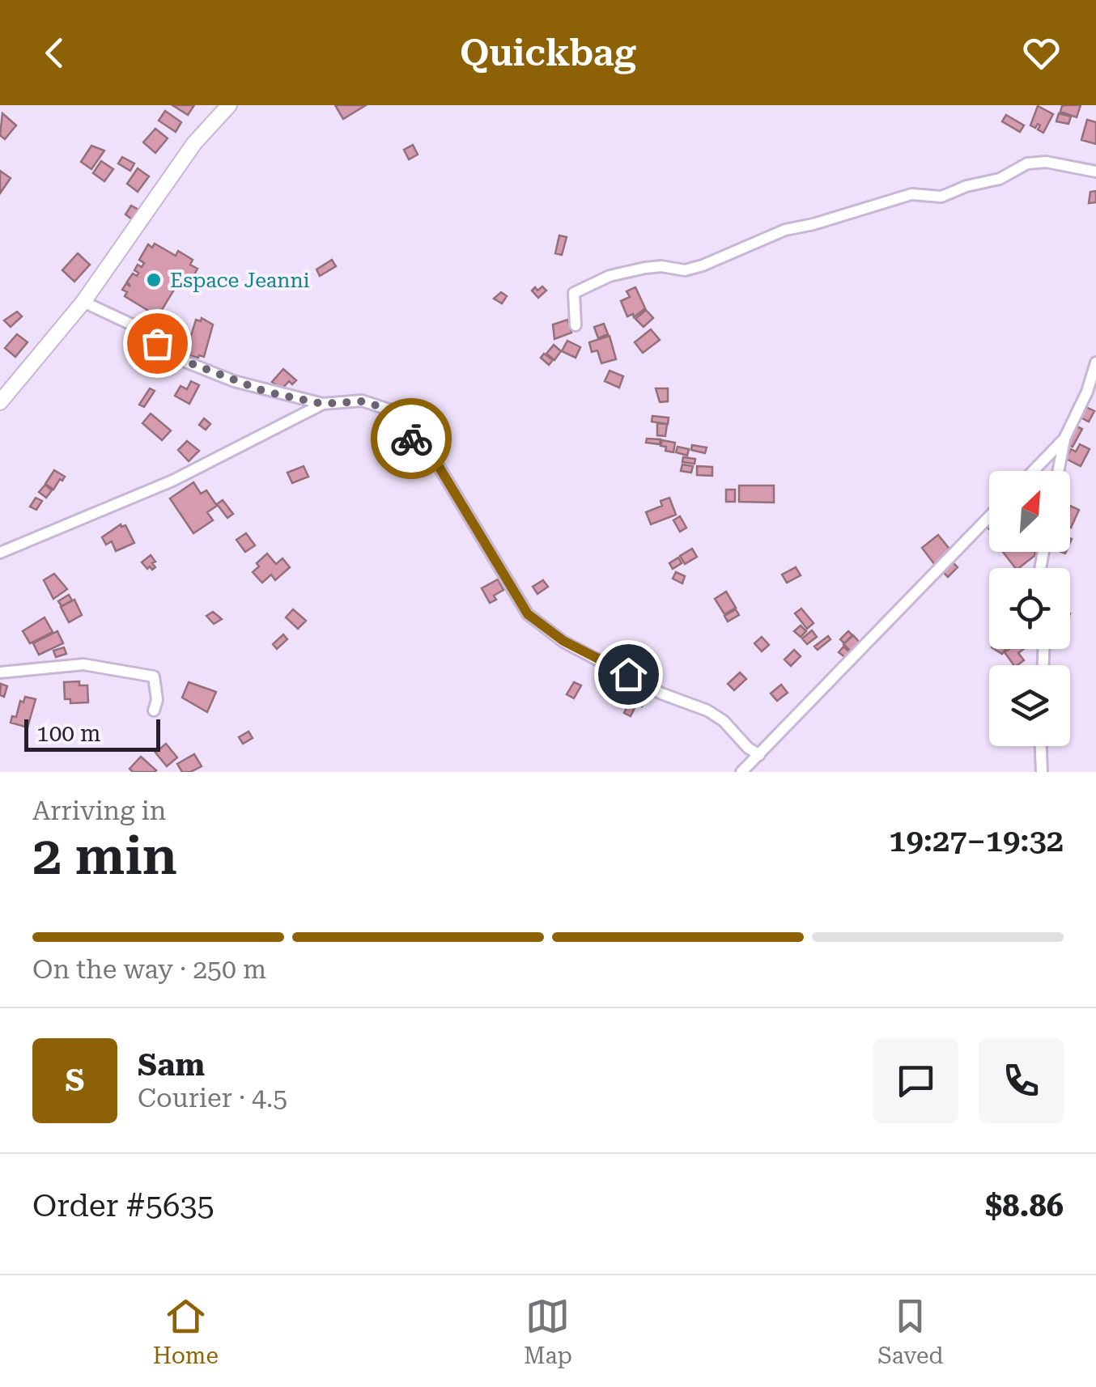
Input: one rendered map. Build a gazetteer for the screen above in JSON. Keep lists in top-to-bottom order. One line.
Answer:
{"places":["Espace Jeanni"],"scale_bar":"100 m","north":"top right","page":{"header":"Quickbag","scale":"100 m","heading":["2 min","Arriving in","19:27–19:32"],"panel":["Sam","Courier · 4.5","Order #5635","$8.86"],"bar":"On the way · 250 m","round":"S","tabs":["Home","Map","Saved"]}}
